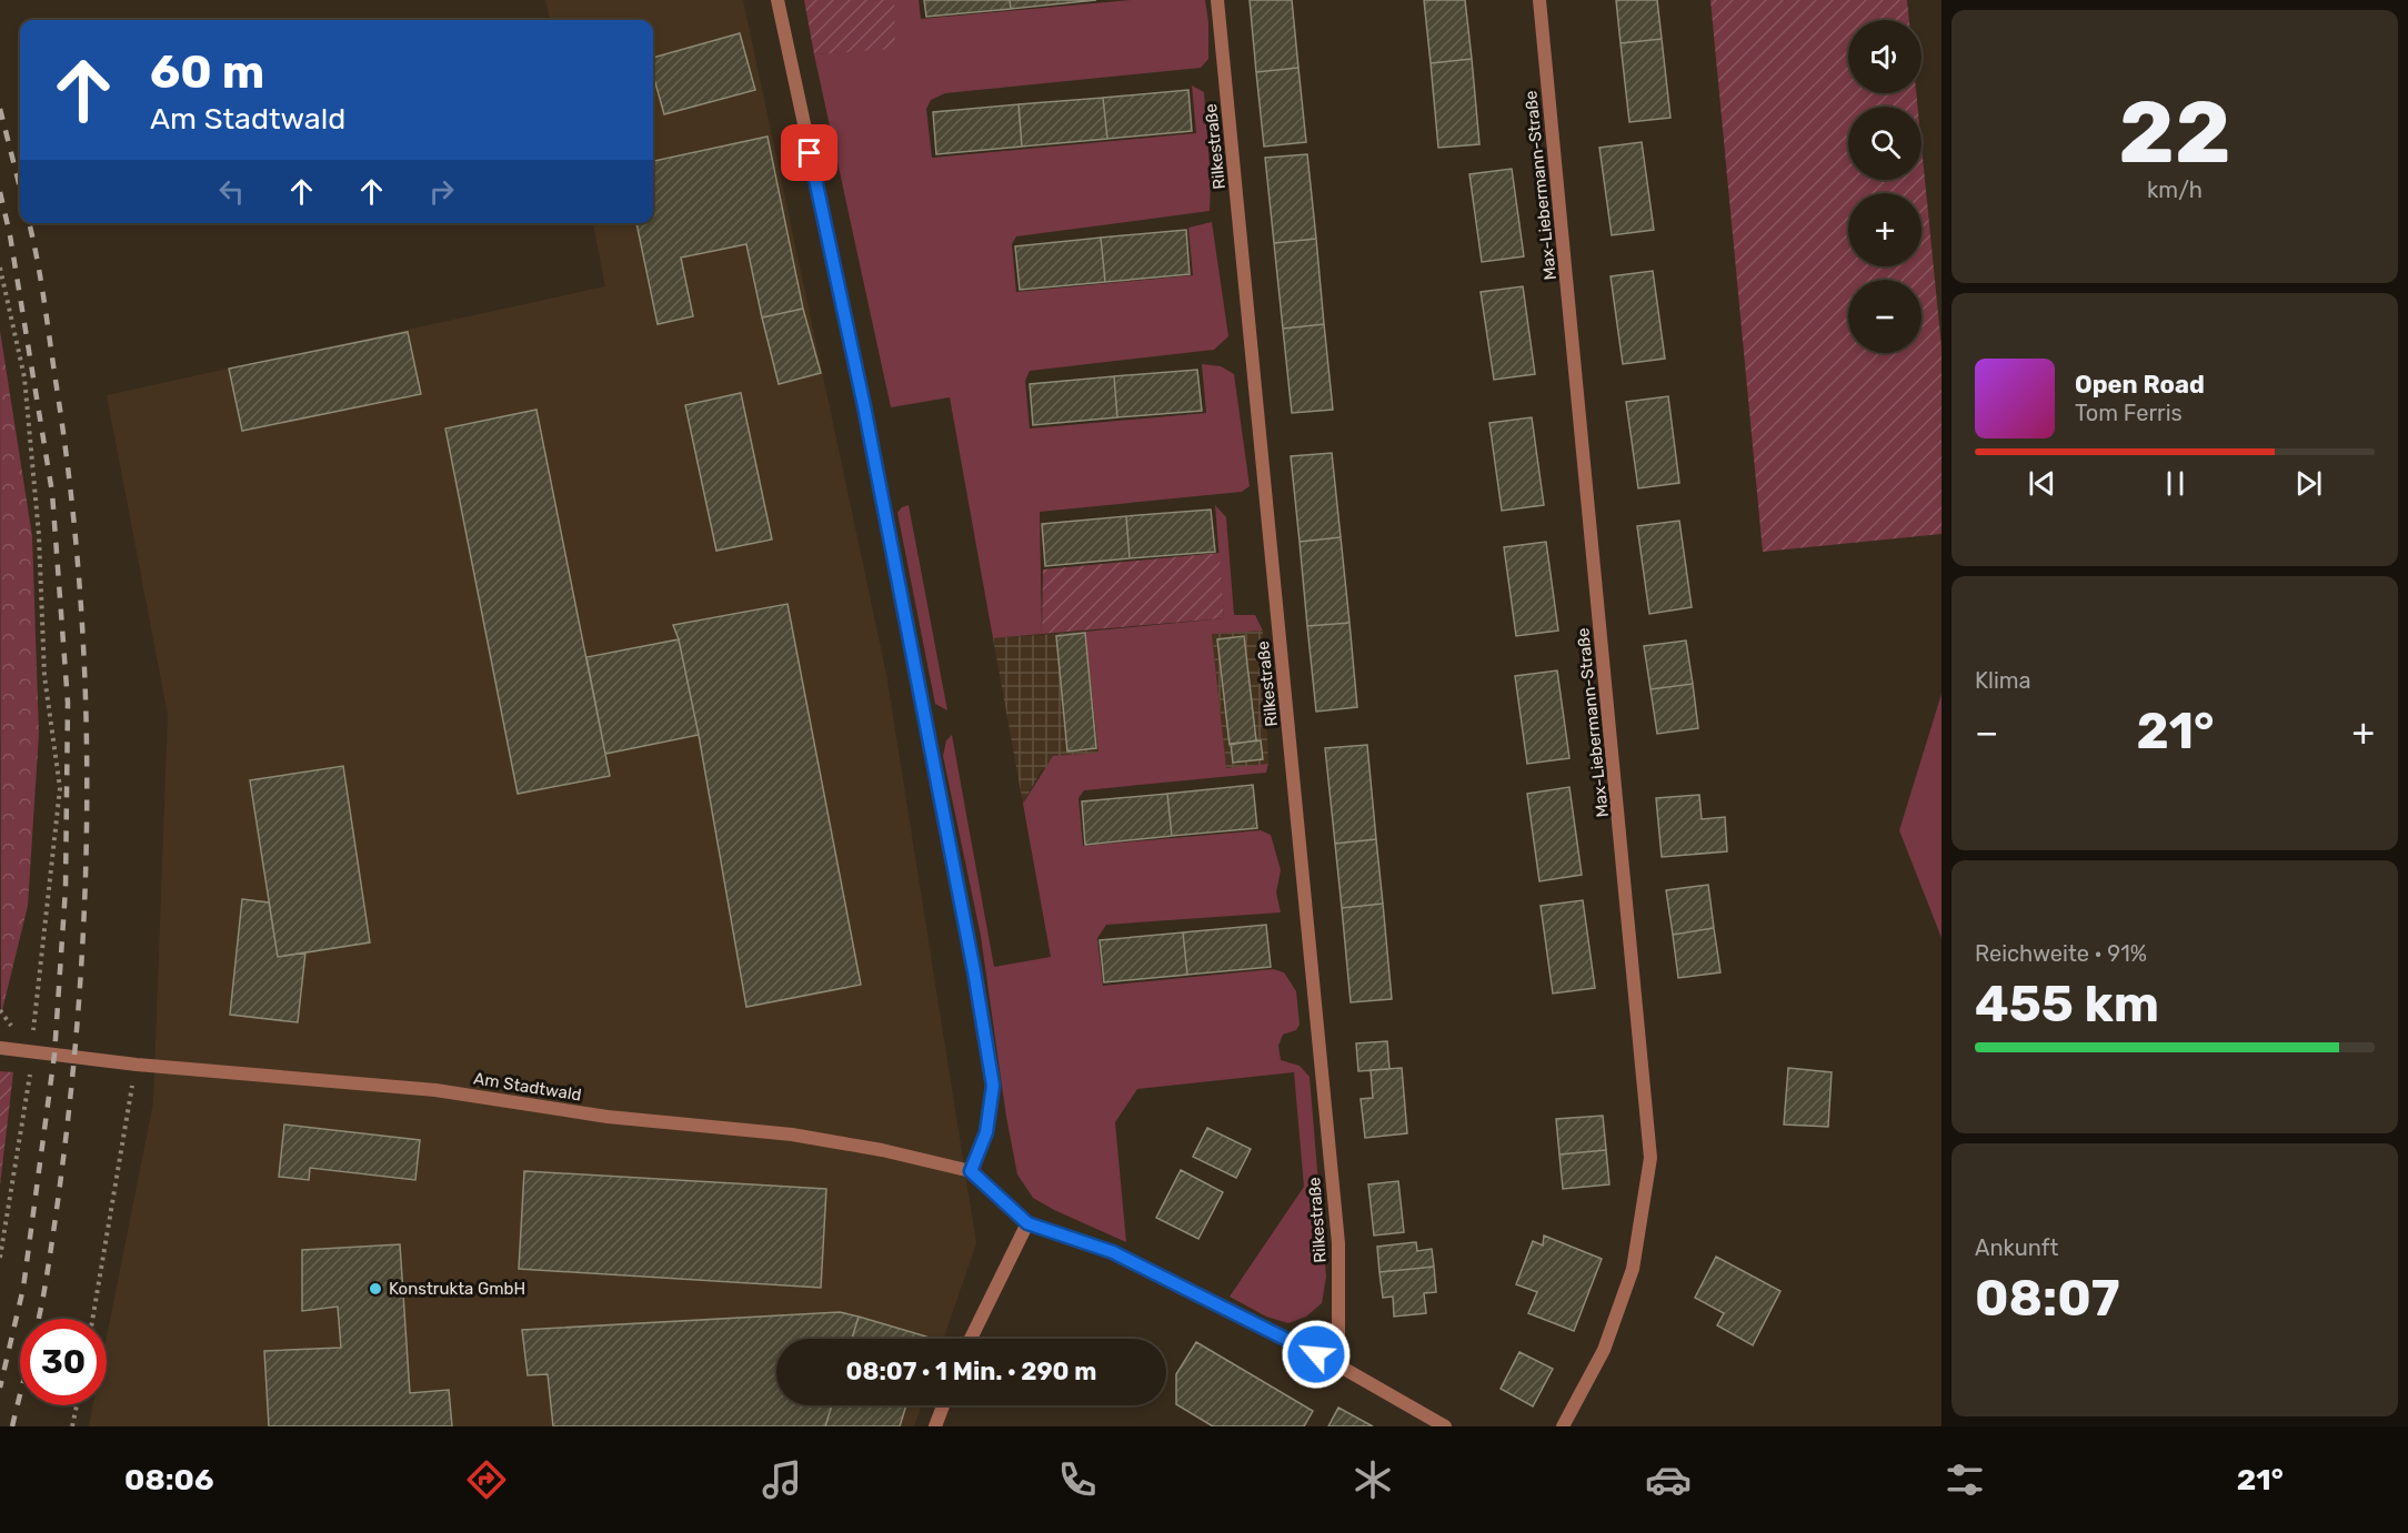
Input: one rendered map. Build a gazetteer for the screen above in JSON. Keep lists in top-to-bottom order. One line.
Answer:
{"streets":{"street":["Rilkestraße","Max-Liebermann-Straße","Am Stadtwald"]},"places":["Konstrukta GmbH"],"page":{"tile":[["22","km/h"],"Klima",["Reichweite · 91%","455 km"],["Ankunft","08:07"]],"map_buttons":["+","−"],"turn":["60 m","Am Stadtwald"],"song":["Open Road","Tom Ferris"],"heat":["−","21°","+"],"limit":"30","trip":"08:07 · 1 Min. · 290 m","tabs":["08:06","21°"]}}
